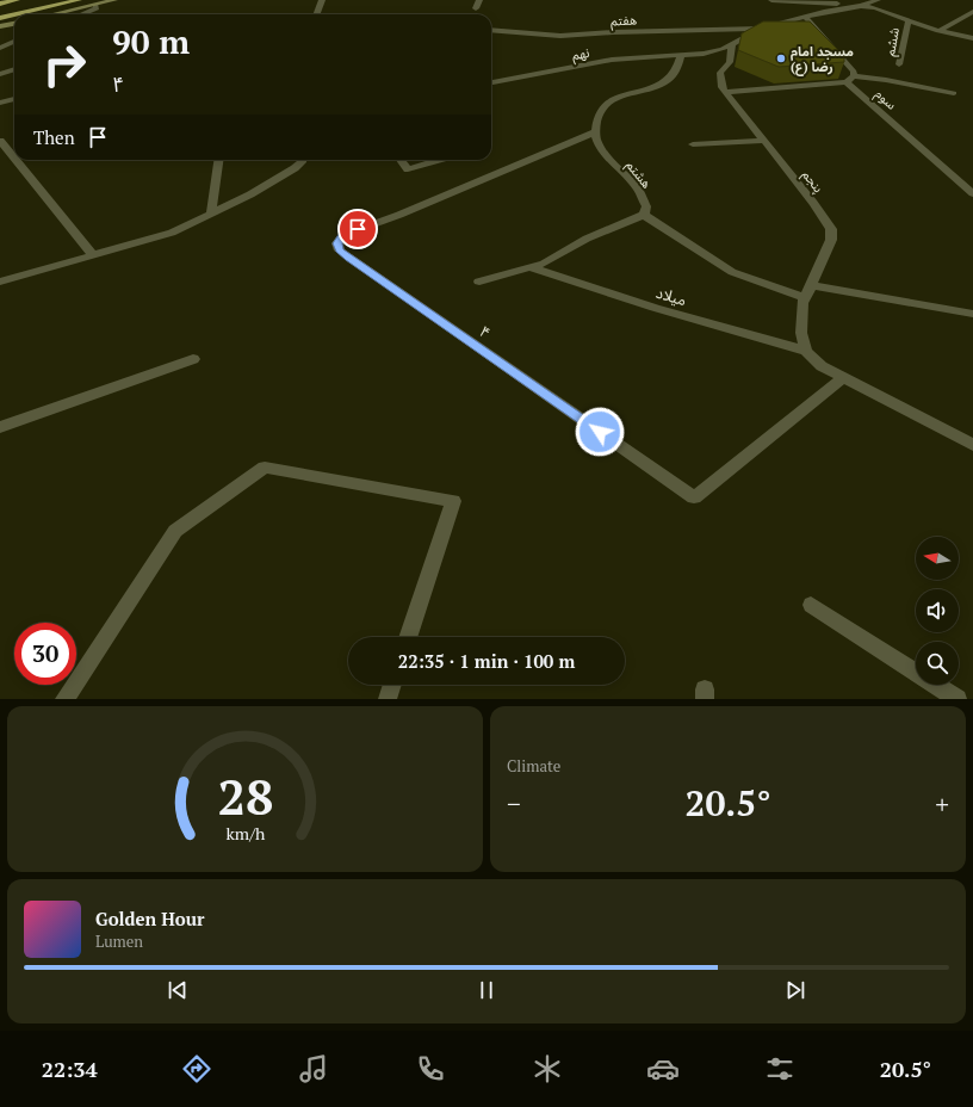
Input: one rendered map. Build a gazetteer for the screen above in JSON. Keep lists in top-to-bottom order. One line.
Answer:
{"streets":{"street":["هفتم","ششم","نهم","سوم","هشتم","پنجم","میلاد","۴"]},"crossings":[["هفتم","نهم"],["هشتم","۴"],["پنجم","میلاد"]],"places":["مسجد امام رضا (ع)"],"north":"left","page":{"turn":["90 m","۴"],"then":"Then","limit":"30","trip":"22:35 · 1 min · 100 m","tile":"Climate","heat":["−","20.5°","+"],"song":["Golden Hour","Lumen"],"tabs":["22:34","20.5°"],"gauge":["28","km/h"]}}
